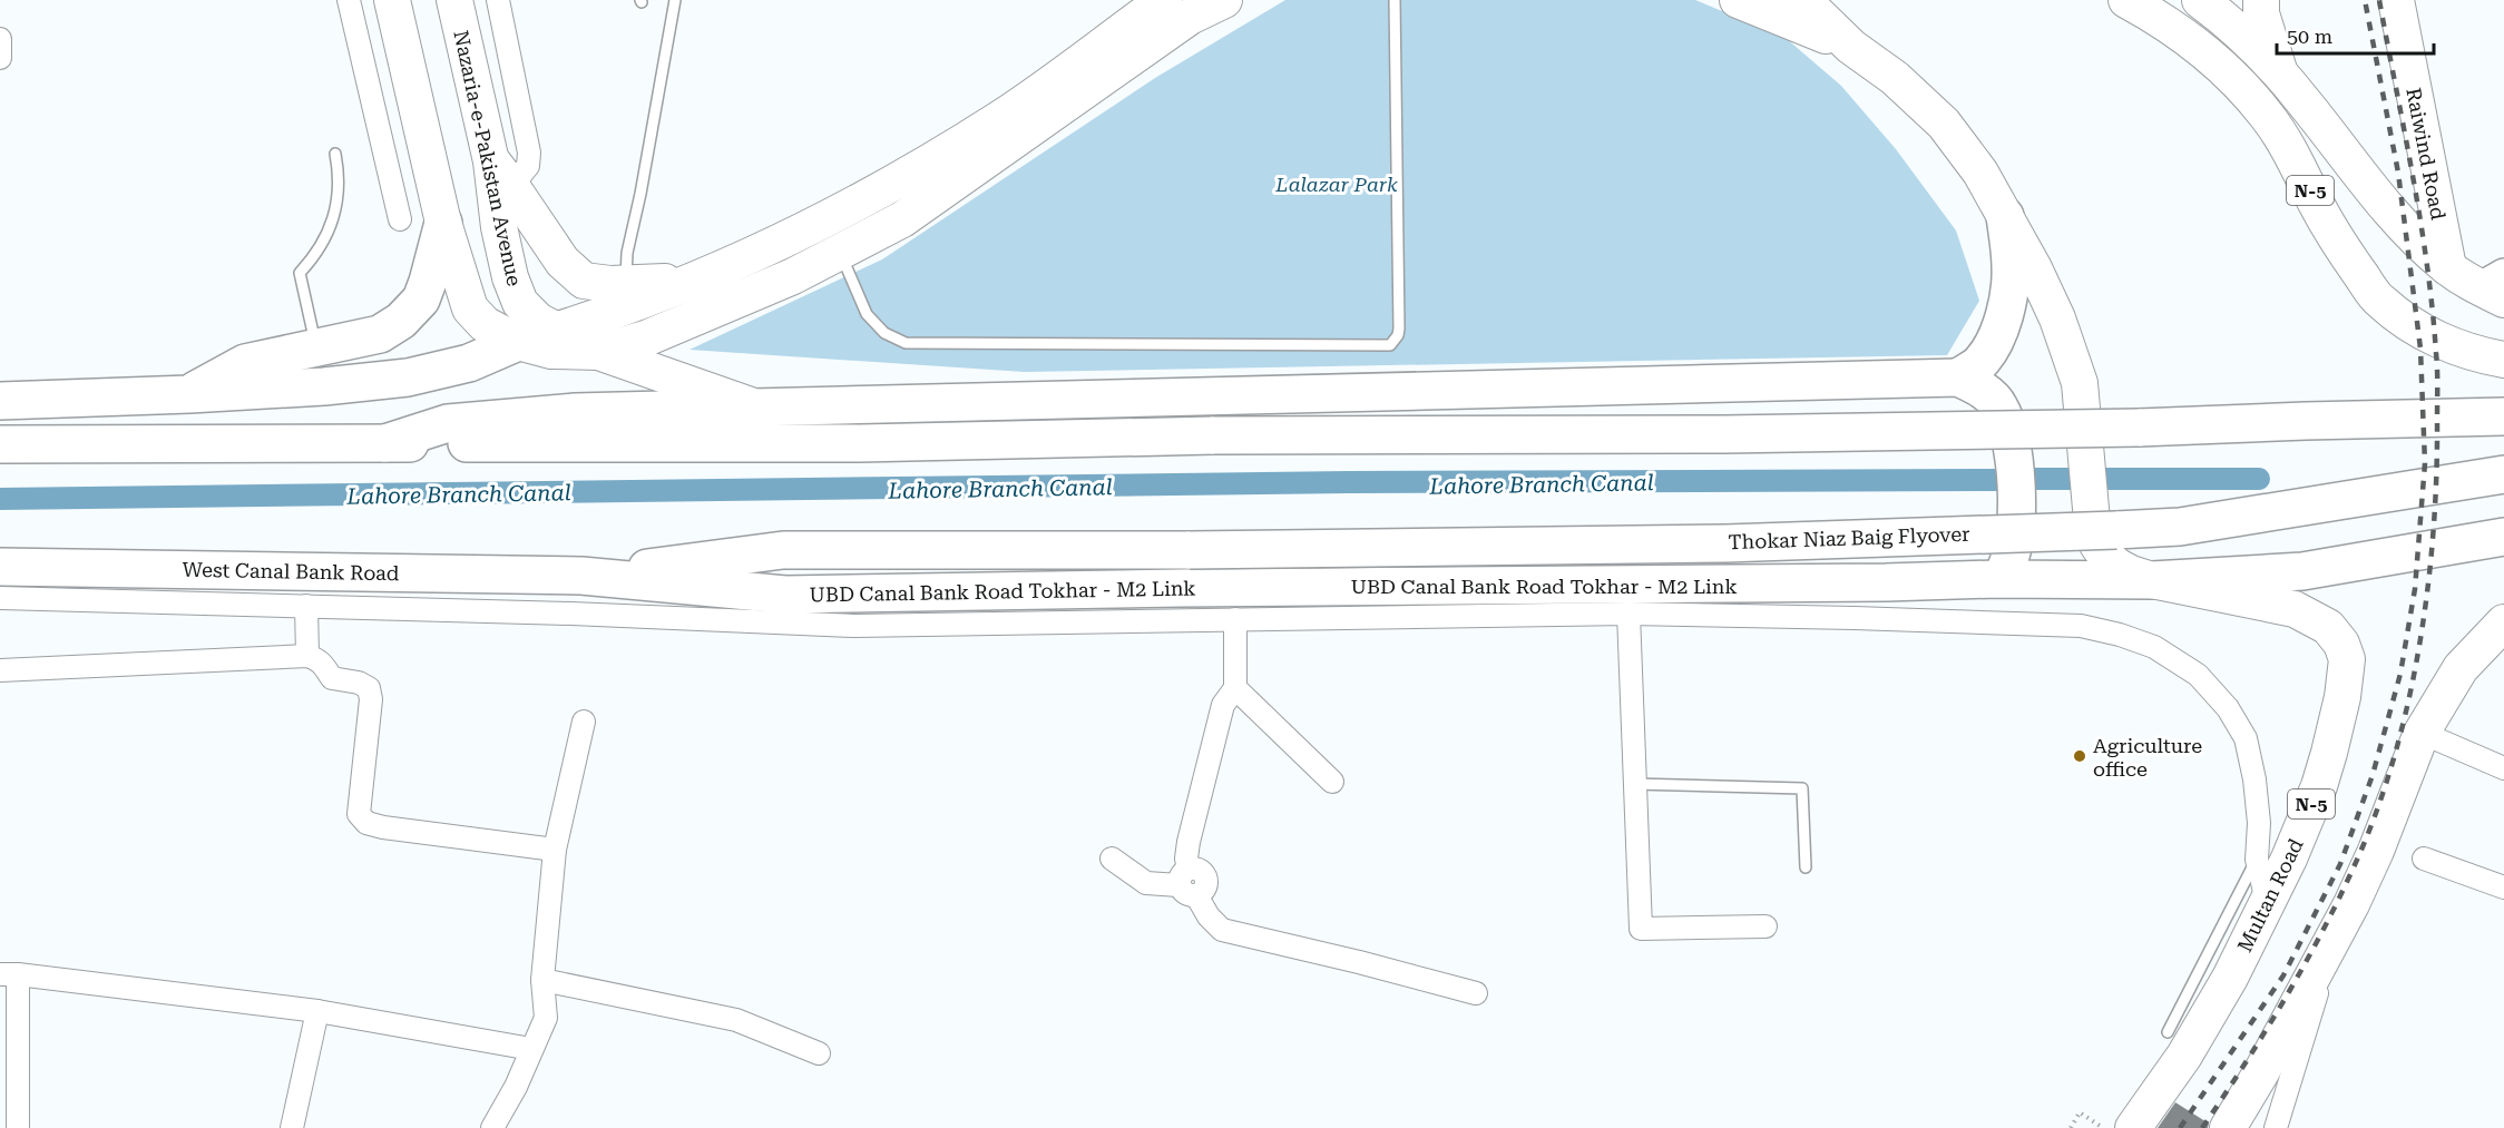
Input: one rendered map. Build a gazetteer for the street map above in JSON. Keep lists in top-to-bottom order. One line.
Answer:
{"streets":{"highway":["Thokar Niaz Baig Flyover","West Canal Bank Road","UBD Canal Bank Road Tokhar - M2 Link"],"main road":["Raiwind Road","Nazaria-e-Pakistan Avenue","N-5","Multan Road"]},"crossings":[["N-5","UBD Canal Bank Road Tokhar - M2 Link"],["N-5","Multan Road"],["Thokar Niaz Baig Flyover","West Canal Bank Road"],["Thokar Niaz Baig Flyover","UBD Canal Bank Road Tokhar - M2 Link"],["West Canal Bank Road","UBD Canal Bank Road Tokhar - M2 Link"],["UBD Canal Bank Road Tokhar - M2 Link","Multan Road"]],"water":["Lahore Branch Canal"],"parks":["Lalazar Park"],"places":["Agriculture office"],"scale_bar":"50 m"}
